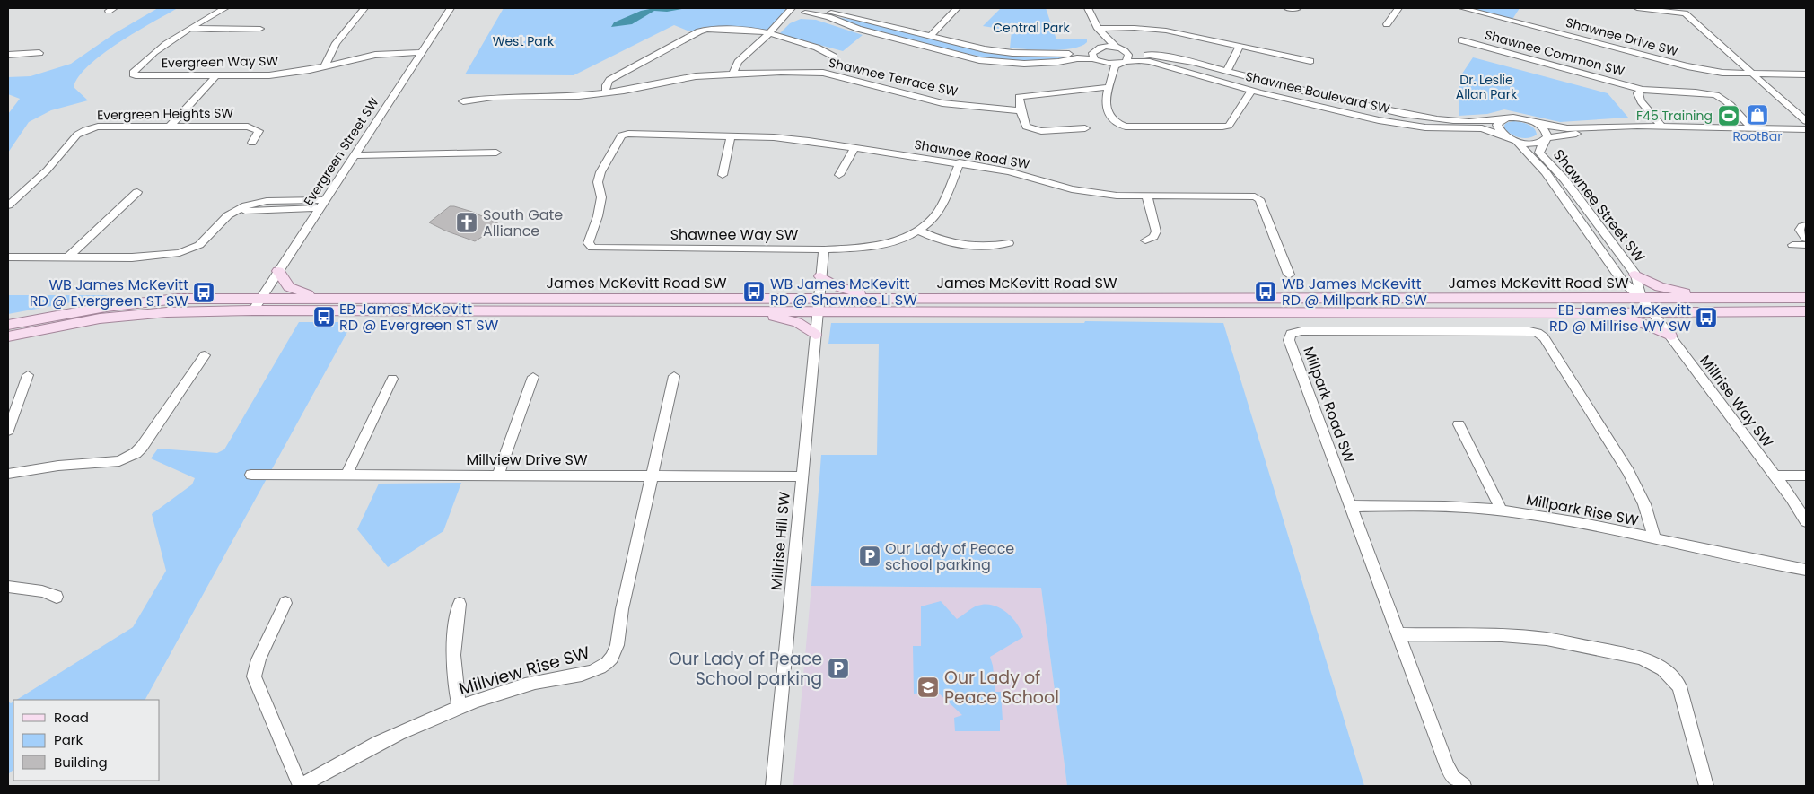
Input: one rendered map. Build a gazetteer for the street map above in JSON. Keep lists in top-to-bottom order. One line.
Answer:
{"streets":{"main road":["James McKevitt Road SW"],"street":["Shawnee Drive SW","Shawnee Common SW","Evergreen Way SW","Shawnee Terrace SW","Shawnee Boulevard SW","Evergreen Heights SW","Evergreen Street SW","Shawnee Road SW","Shawnee Street SW","Shawnee Way SW","Millrise Way SW","Millpark Road SW","Millview Drive SW","Millpark Rise SW","Millrise Hill SW","Millview Rise SW"]},"crossings":[["Evergreen Way SW","Evergreen Street SW"],["Shawnee Boulevard SW","Shawnee Street SW"],["Evergreen Street SW","James McKevitt Road SW"],["Shawnee Road SW","Shawnee Way SW"],["Shawnee Street SW","James McKevitt Road SW"],["Shawnee Street SW","Millrise Way SW"],["Shawnee Way SW","Millrise Hill SW"],["James McKevitt Road SW","Millrise Way SW"],["James McKevitt Road SW","Millrise Hill SW"],["Millpark Road SW","Millpark Rise SW"],["Millview Drive SW","Millrise Hill SW"],["Millview Drive SW","Millview Rise SW"]],"parks":["Central Park","West Park","Dr. Leslie Allan Park"],"places":{"shop":["RootBar"],"sports":["F45 Training"],"church":["South Gate Alliance"],"bus stop":["WB James McKevitt RD @ Shawnee LI SW","WB James McKevitt RD @ Millpark RD SW","WB James McKevitt RD @ Evergreen ST SW","EB James McKevitt RD @ Evergreen ST SW","EB James McKevitt RD @ Millrise WY SW"],"parking":["Our Lady of Peace school parking","Our Lady of Peace School parking"],"school or university":["Our Lady of Peace School"]},"legend":["Road","Park","Building"]}
